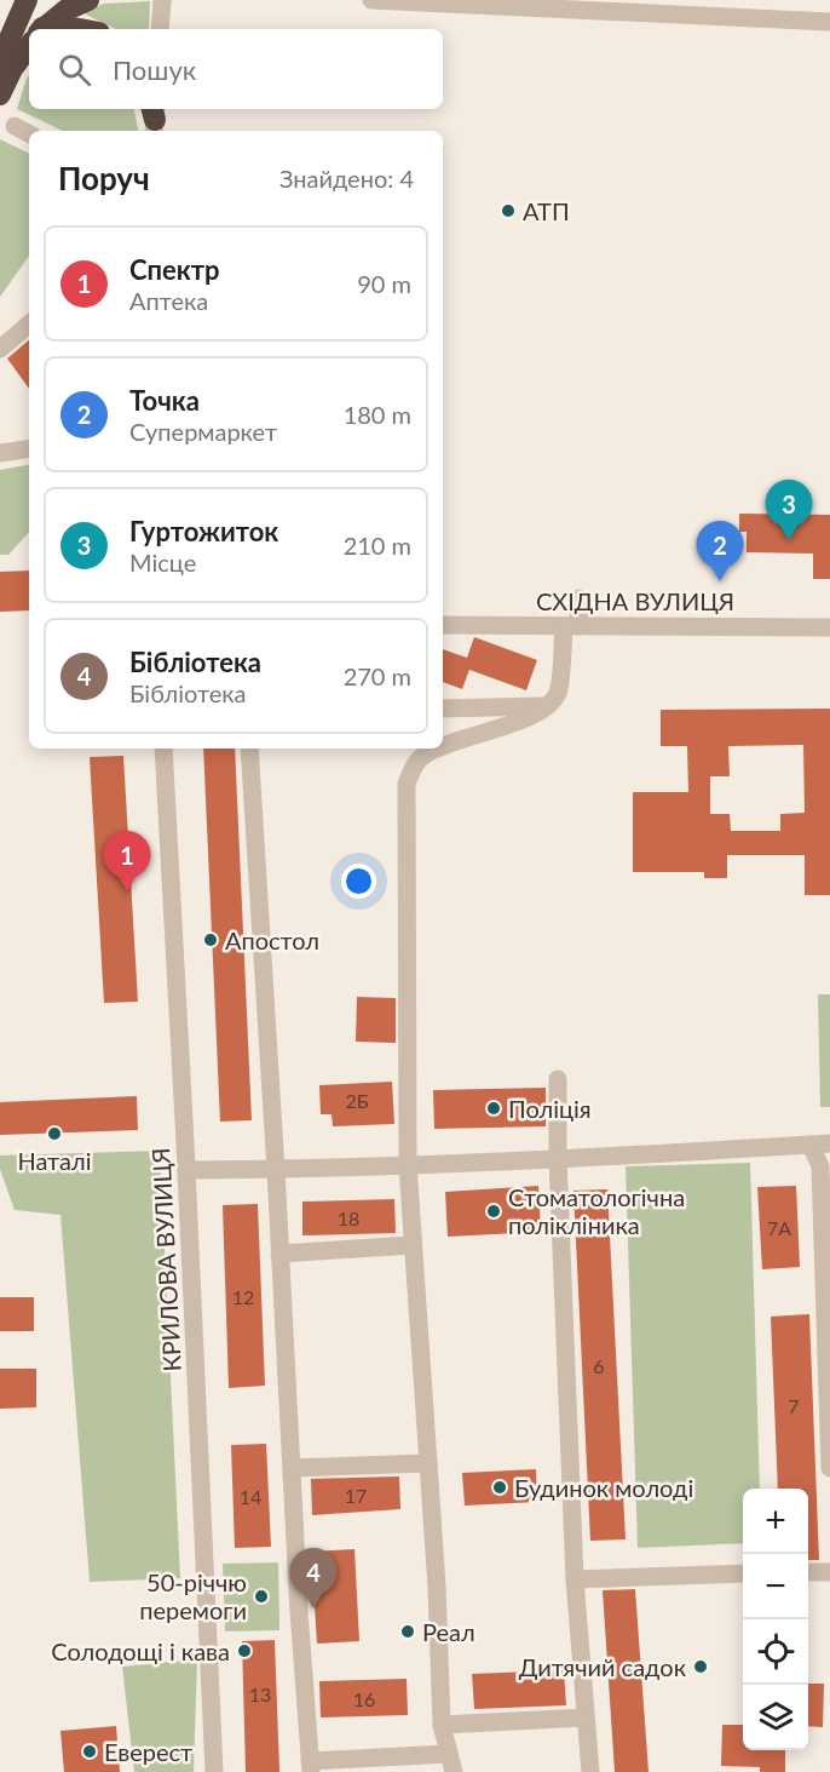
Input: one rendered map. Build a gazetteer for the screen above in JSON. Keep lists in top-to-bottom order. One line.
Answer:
{"streets":{"street":["СХІДНА ВУЛИЦЯ","КРИЛОВА ВУЛИЦЯ"]},"places":["АТП","Апостол","Поліція","Наталі","Стоматологічна полікліника","Будинок молоді","50-річчю перемоги","Реал","Солодощі і кава","Дитячий садок","Еверест"],"house_numbers":["2Б","18","7А","12","6","7","17","14","13","16"],"page":{"search":"Пошук","heading":["Поруч","Знайдено: 4"],"list":[{"mark":"1","name":"Спектр","note":"Аптека","value":"90 m"},{"mark":"2","name":"Точка","note":"Супермаркет","value":"180 m"},{"mark":"3","name":"Гуртожиток","note":"Місце","value":"210 m"},{"mark":"4","name":"Бібліотека","note":"Бібліотека","value":"270 m"}],"pins":["3","2","1","4"],"map_buttons":["+","−"]}}
